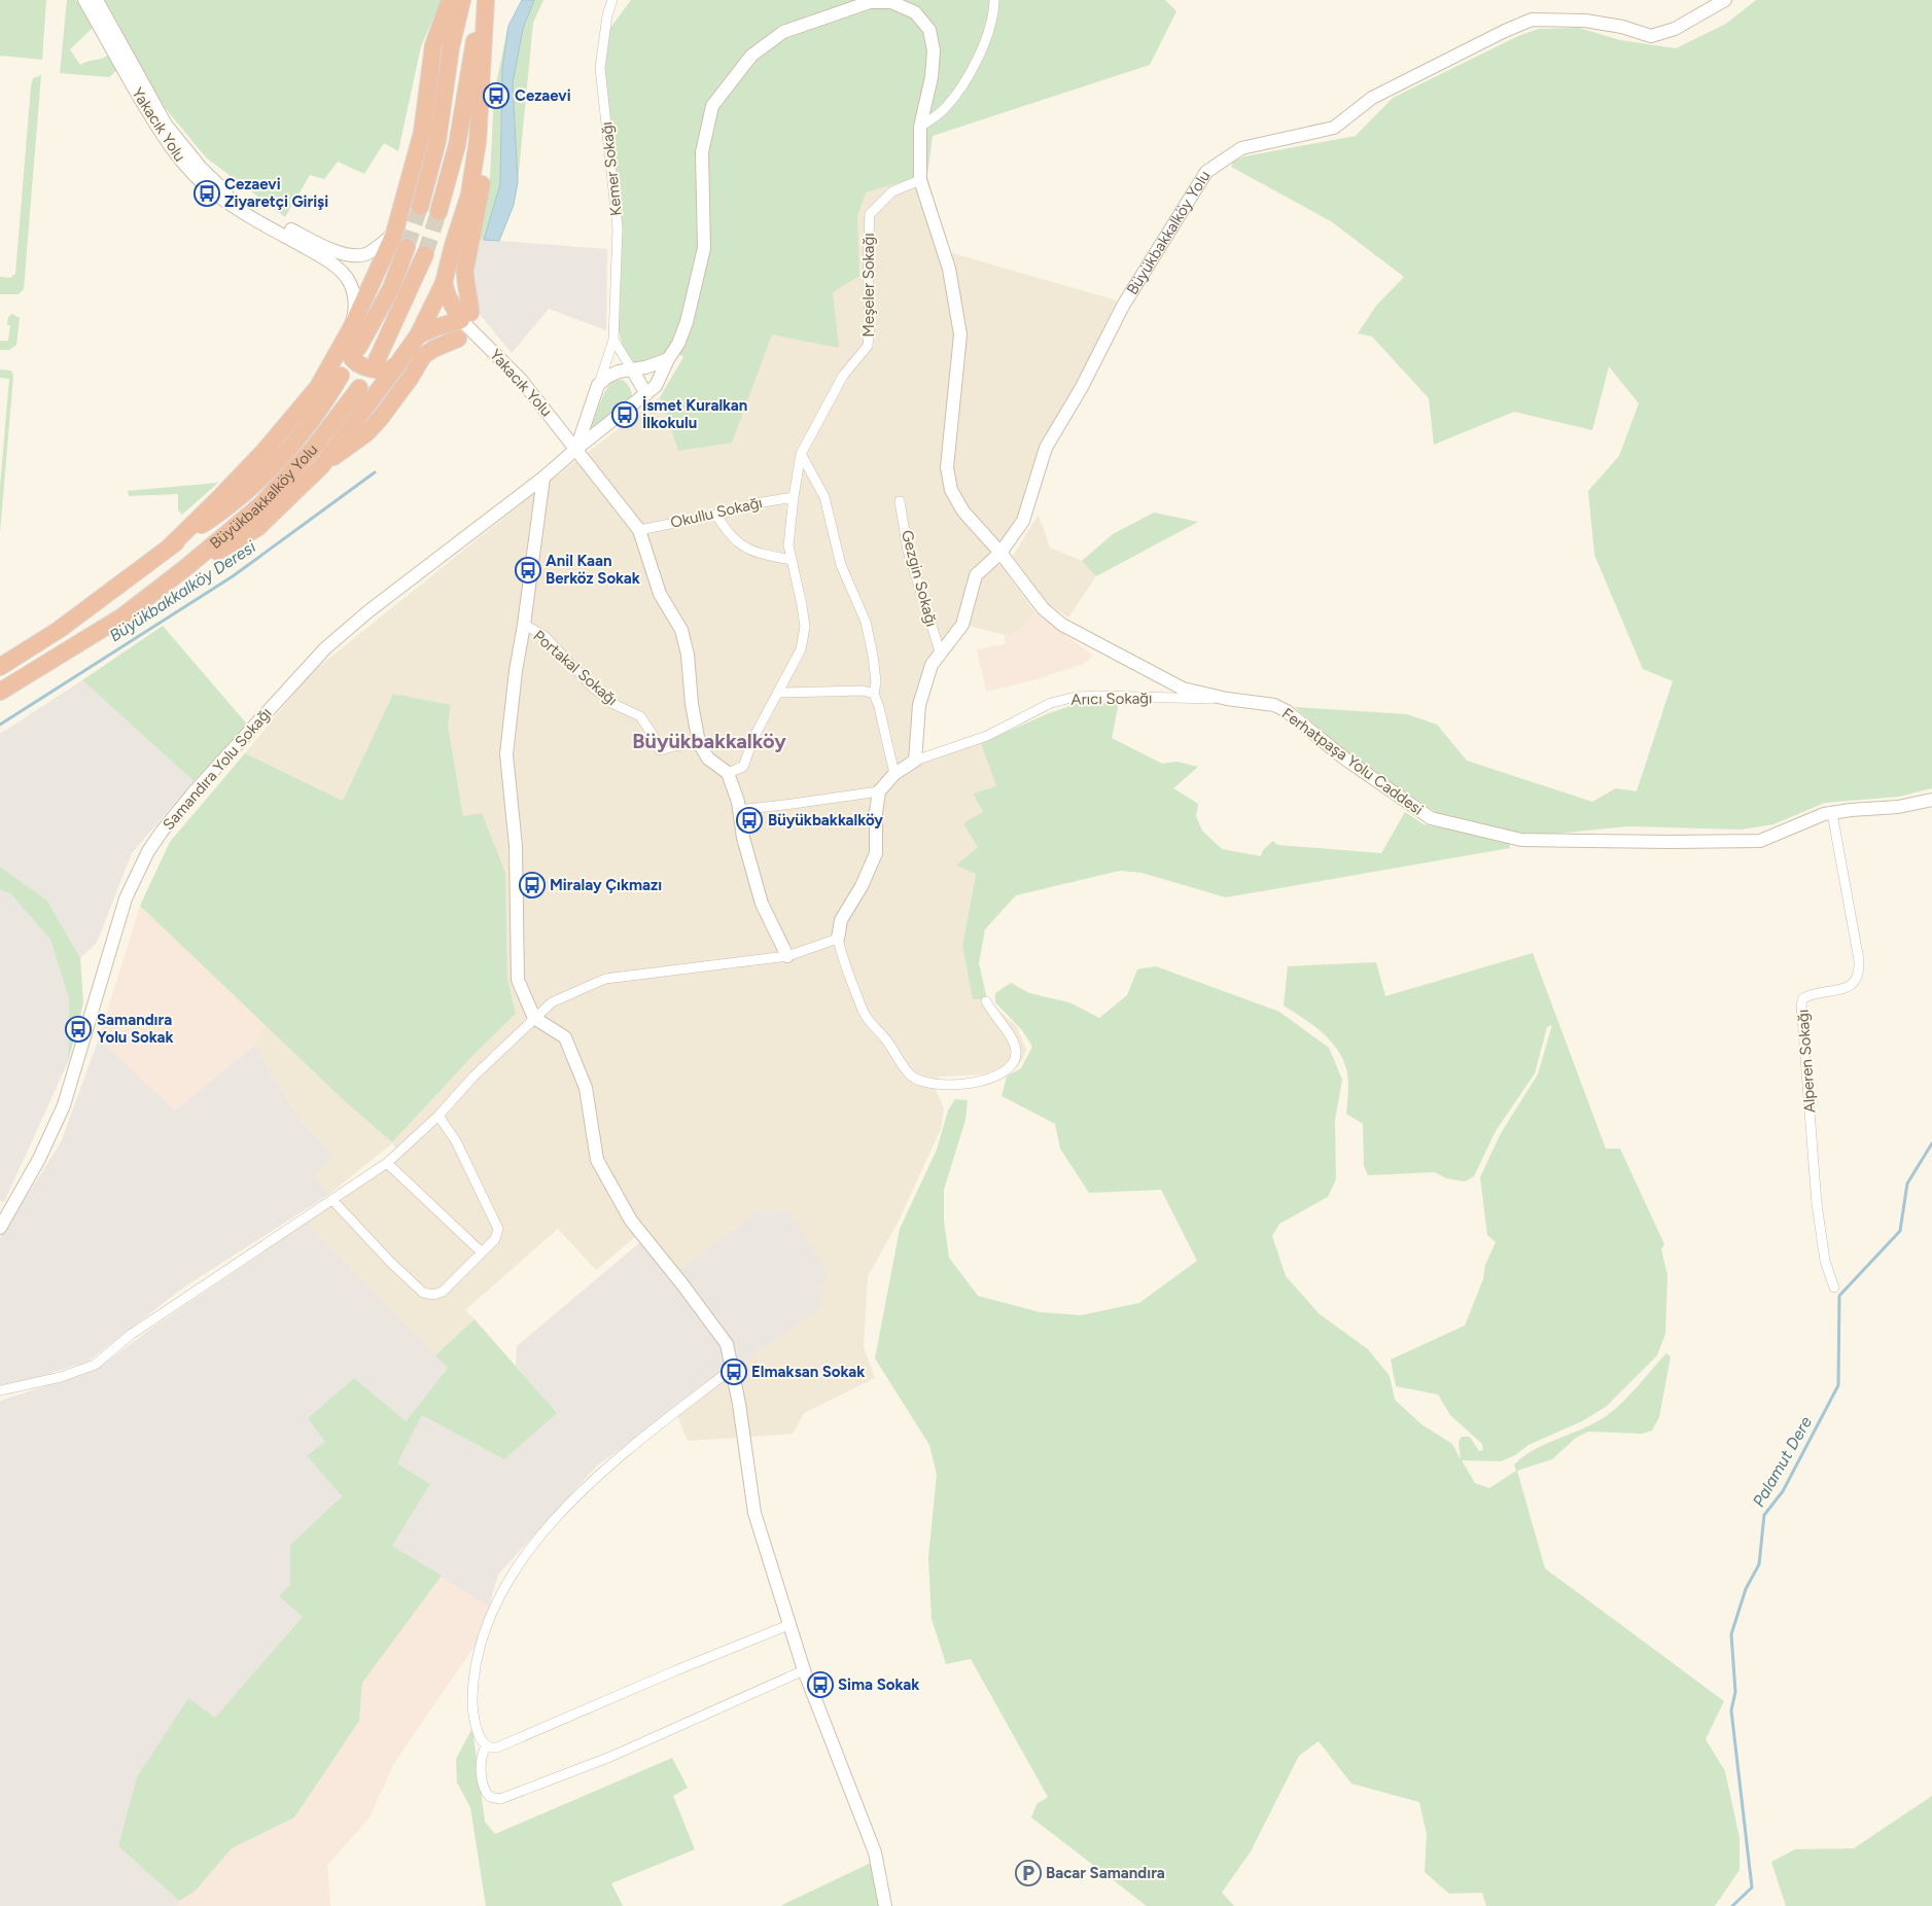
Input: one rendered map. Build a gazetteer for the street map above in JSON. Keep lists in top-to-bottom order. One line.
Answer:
{"streets":{"highway":["Büyükbakkalköy Yolu"],"main road":["Yakacık Yolu","Kemer Sokağı","Ferhatpaşa Yolu Caddesi","Samandıra Yolu Sokağı"],"street":["Meşeler Sokağı","Okullu Sokağı","Gezgin Sokağı","Portakal Sokağı","Arıcı Sokağı","Alperen Sokağı"]},"crossings":[["Yakacık Yolu","Kemer Sokağı"],["Yakacık Yolu","Okullu Sokağı"],["Yakacık Yolu","Ferhatpaşa Yolu Caddesi"],["Yakacık Yolu","Samandıra Yolu Sokağı"],["Kemer Sokağı","Ferhatpaşa Yolu Caddesi"],["Kemer Sokağı","Samandıra Yolu Sokağı"],["Büyükbakkalköy Yolu","Gezgin Sokağı"],["Büyükbakkalköy Yolu","Arıcı Sokağı"],["Büyükbakkalköy Yolu","Ferhatpaşa Yolu Caddesi"],["Meşeler Sokağı","Okullu Sokağı"],["Meşeler Sokağı","Ferhatpaşa Yolu Caddesi"],["Arıcı Sokağı","Ferhatpaşa Yolu Caddesi"],["Ferhatpaşa Yolu Caddesi","Samandıra Yolu Sokağı"],["Ferhatpaşa Yolu Caddesi","Alperen Sokağı"]],"districts":["Büyükbakkalköy"],"water":["Büyükbakkalköy Deresi","Palamut Dere"],"places":{"bus stop":["Cezaevi","Cezaevi Ziyaretçi Girişi","İsmet Kuralkan İlkokulu","Anil Kaan Berköz Sokak","Büyükbakkalköy","Miralay Çıkmazı","Samandıra Yolu Sokak","Elmaksan Sokak","Sima Sokak"],"parking":["Bacar Samandıra"]}}
